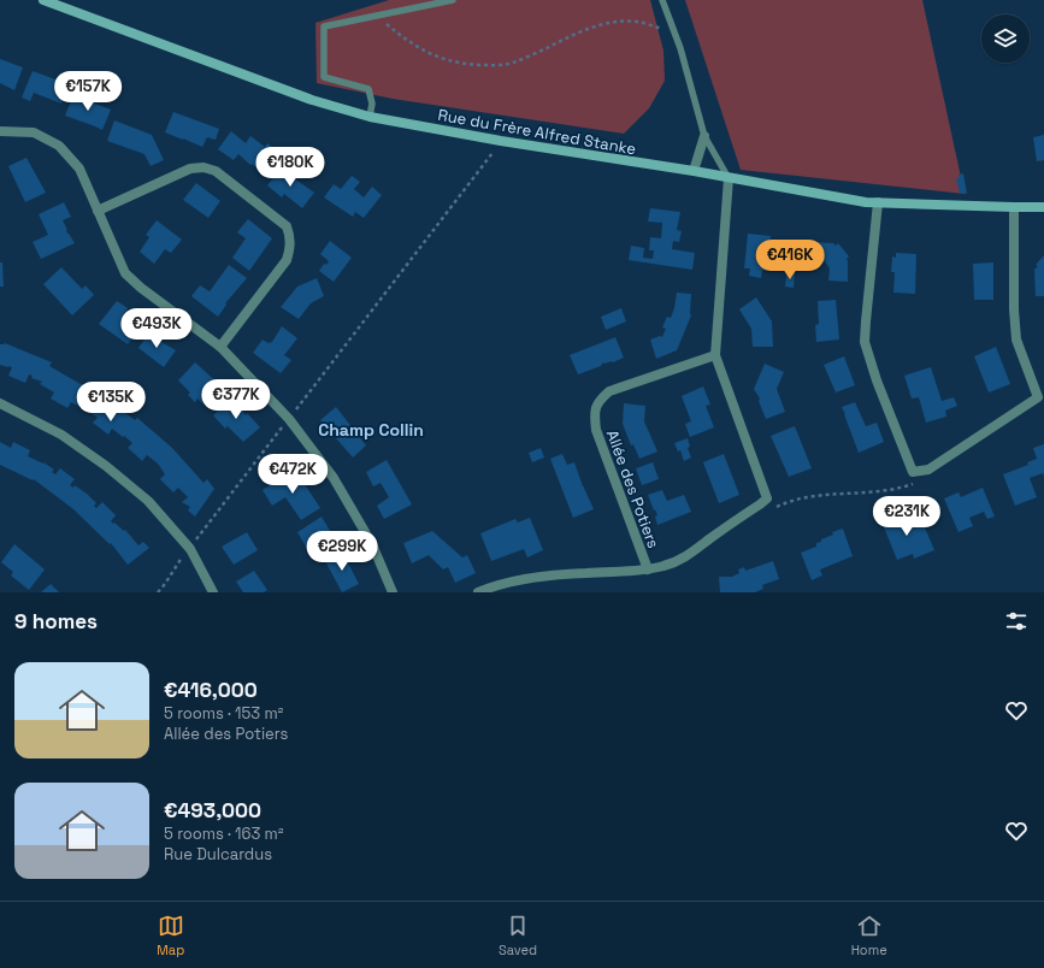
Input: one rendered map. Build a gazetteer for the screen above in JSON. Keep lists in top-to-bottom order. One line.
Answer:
{"streets":{"street":["Rue du Frère Alfred Stanke","Allée des Potiers"]},"districts":["Champ Collin"],"page":{"price":["€157K","€180K","€416K","€493K","€377K","€135K","€472K","€231K","€299K"],"heading":"9 homes","list":[{"name":"€416,000","note":"5 rooms · 153 m² · Allée des Potiers"},{"name":"€493,000","note":"5 rooms · 163 m² · Rue Dulcardus"}],"tabs":["Map","Saved","Home"]}}
